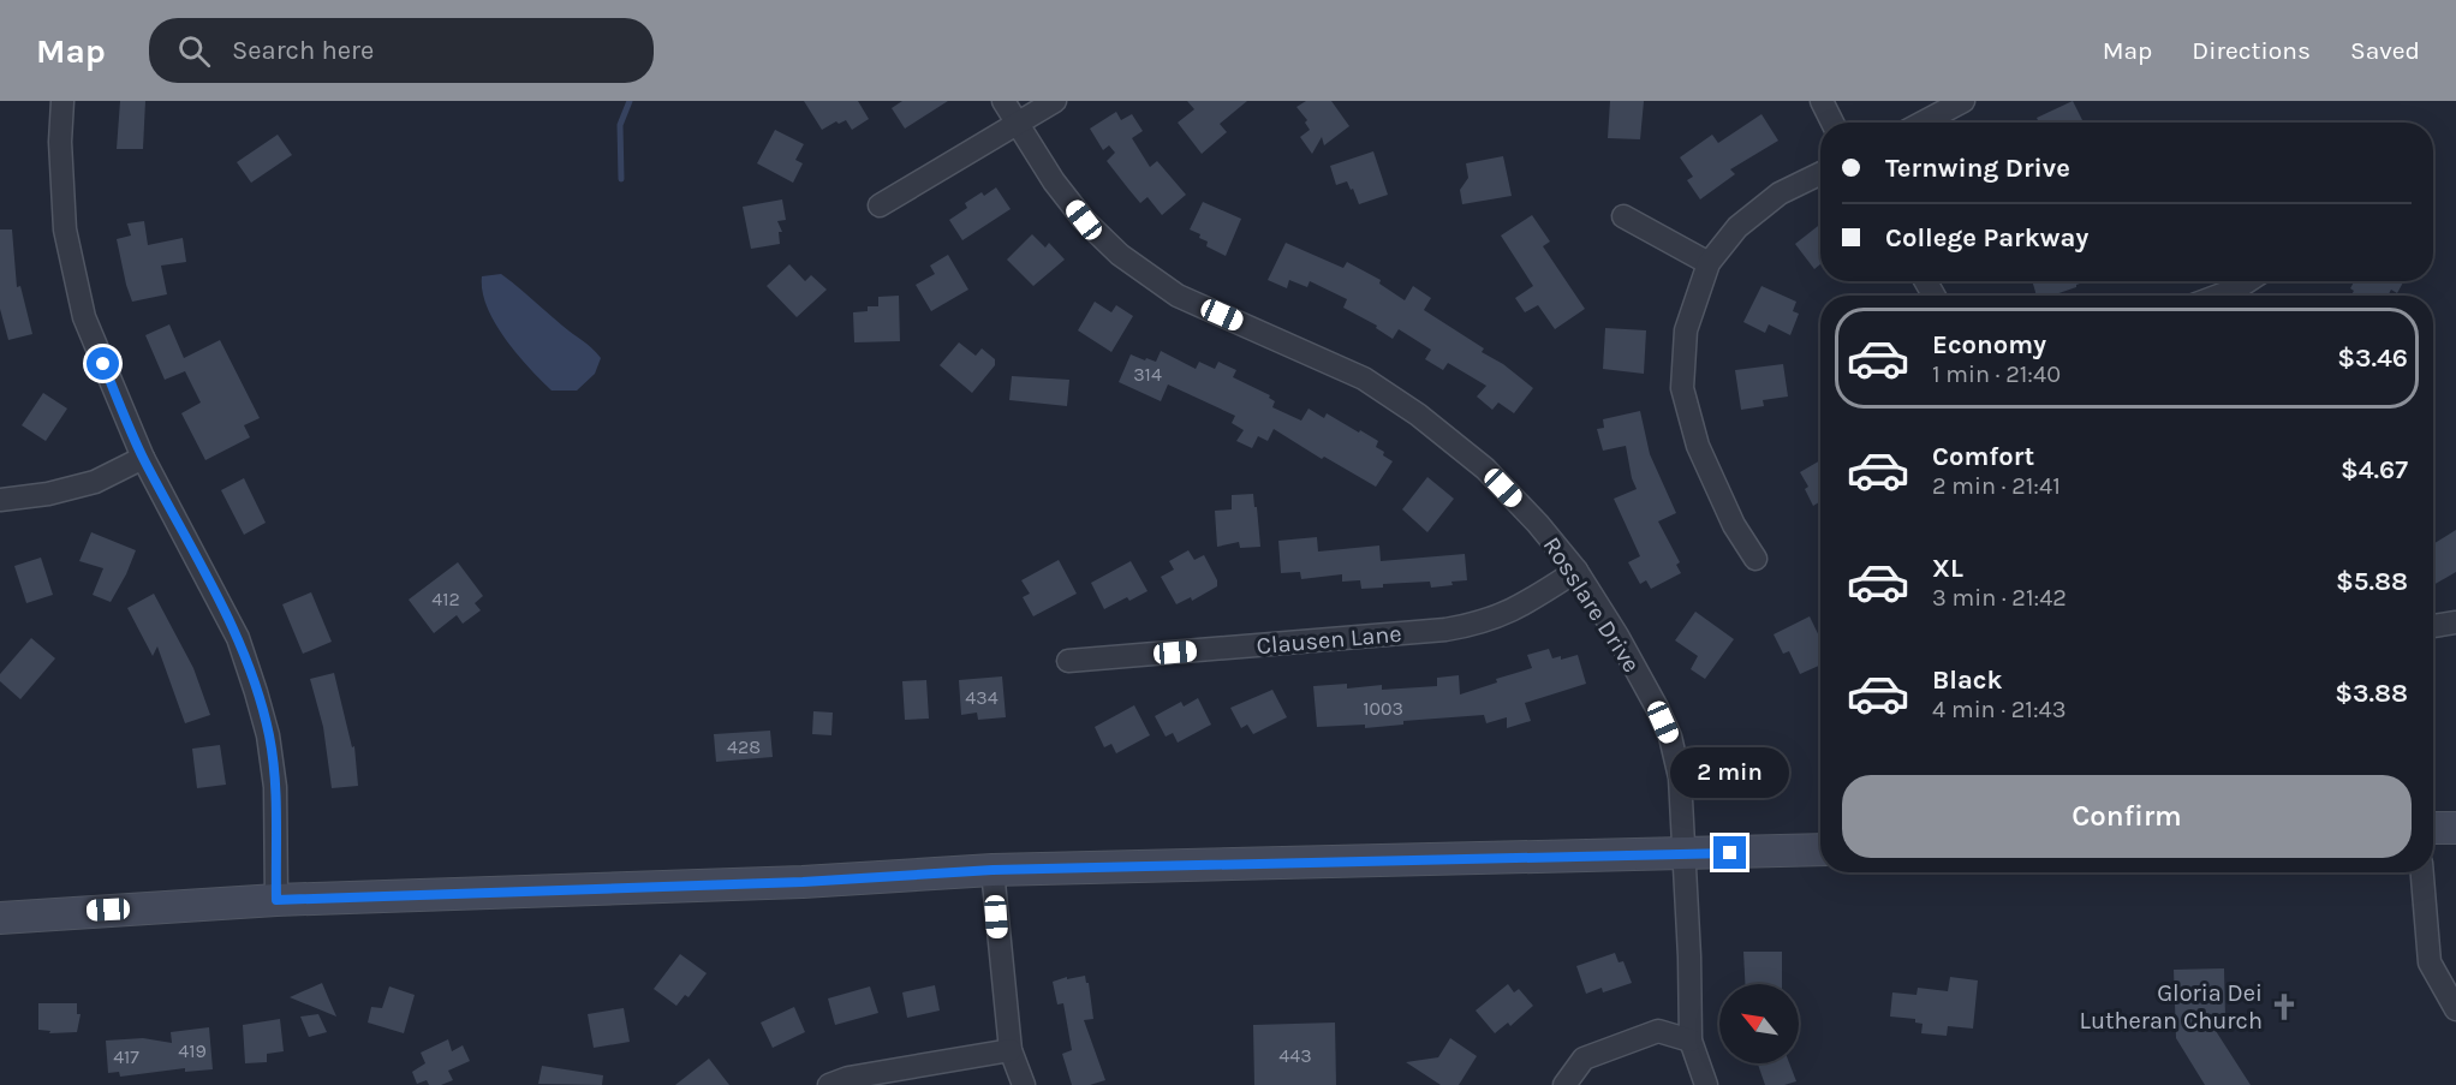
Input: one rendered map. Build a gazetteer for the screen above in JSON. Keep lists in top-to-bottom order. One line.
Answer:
{"streets":{"street":["Rosslare Drive","Clausen Lane"]},"crossings":[["Rosslare Drive","Clausen Lane"]],"places":{"church":["Gloria Dei Lutheran Church"]},"house_numbers":["314","412","434","1003","428","419","443","417"],"north":"top left","page":{"header":"Map","search":"Search here","nav":["Map","Directions","Saved"],"banner":["Ternwing Drive","College Parkway"],"list":[{"name":"Economy","note":"1 min · 21:40","value":"$3.46"},{"name":"Comfort","note":"2 min · 21:41","value":"$4.67"},{"name":"XL","note":"3 min · 21:42","value":"$5.88"},{"name":"Black","note":"4 min · 21:43","value":"$3.88"}],"bubble":"2 min","buttons":"Confirm"}}
